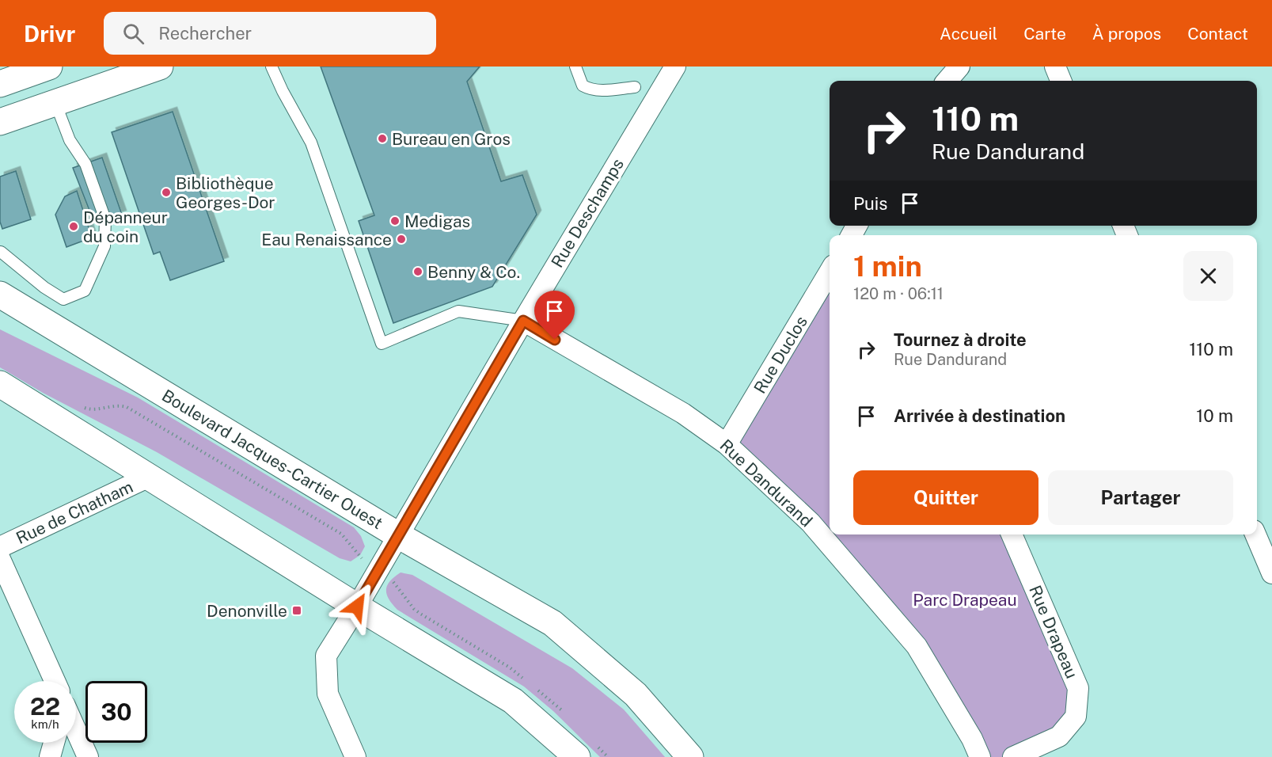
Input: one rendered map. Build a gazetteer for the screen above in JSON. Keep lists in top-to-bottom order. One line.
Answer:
{"streets":{"main road":["Boulevard Jacques-Cartier Ouest"],"street":["Rue Deschamps","Rue Duclos","Rue Dandurand","Rue de Chatham","Rue Drapeau"]},"crossings":[["Rue Deschamps","Boulevard Jacques-Cartier Ouest"],["Rue Deschamps","Rue Dandurand"],["Rue Duclos","Rue Dandurand"]],"parks":["Parc Drapeau"],"places":{"other":["Bureau en Gros","Bibliothèque Georges-Dor","Medigas","Dépanneur du coin","Eau Renaissance","Benny & Co."],"transit":["Denonville"]},"page":{"header":"Drivr","search":"Rechercher","nav":["Accueil","Carte","À propos","Contact"],"turn":["110 m","Rue Dandurand"],"then":"Puis","heading":["1 min","120 m · 06:11"],"list":[{"name":"Tournez à droite","note":"Rue Dandurand","value":"110 m"},{"name":"Arrivée à destination","value":"10 m"}],"buttons":["Quitter","Partager"],"speed":"22 km/h","limit":"30"}}
